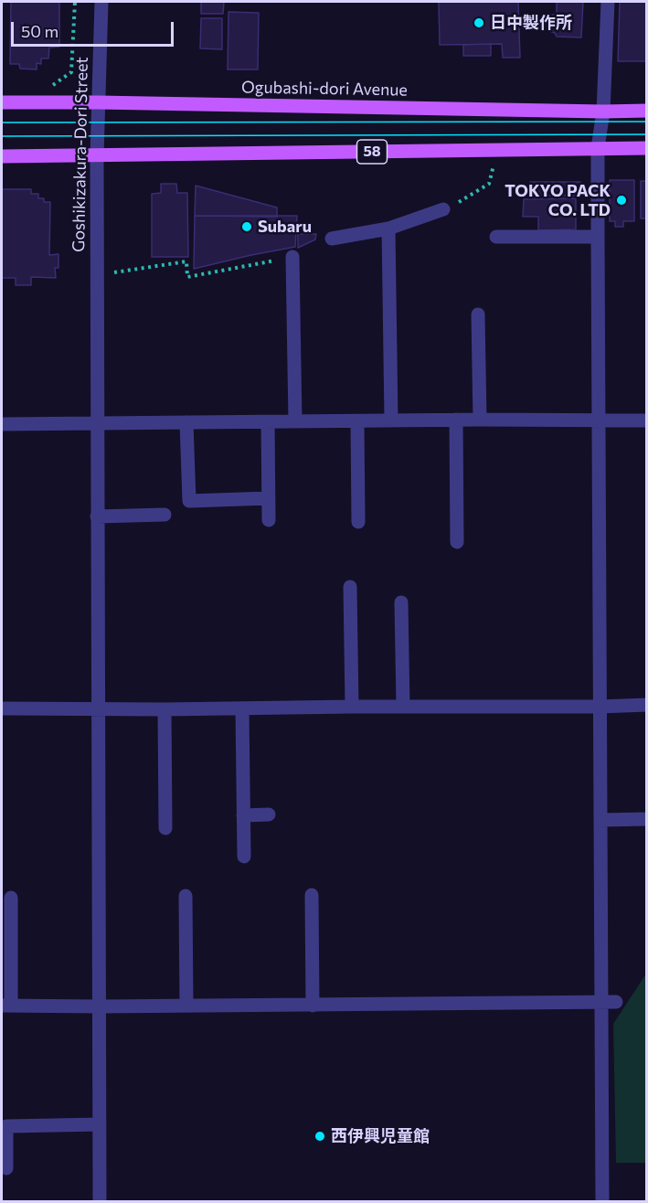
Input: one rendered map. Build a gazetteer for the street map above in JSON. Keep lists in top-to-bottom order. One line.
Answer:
{"streets":{"main road":["Ogubashi-dori Avenue","58"],"street":["Goshikizakura-Dori Street"]},"crossings":[["Ogubashi-dori Avenue","Goshikizakura-Dori Street"],["58","Goshikizakura-Dori Street"]],"places":["日中製作所","TOKYO PACK CO. LTD","Subaru","西伊興児童館"],"scale_bar":"50 m"}
